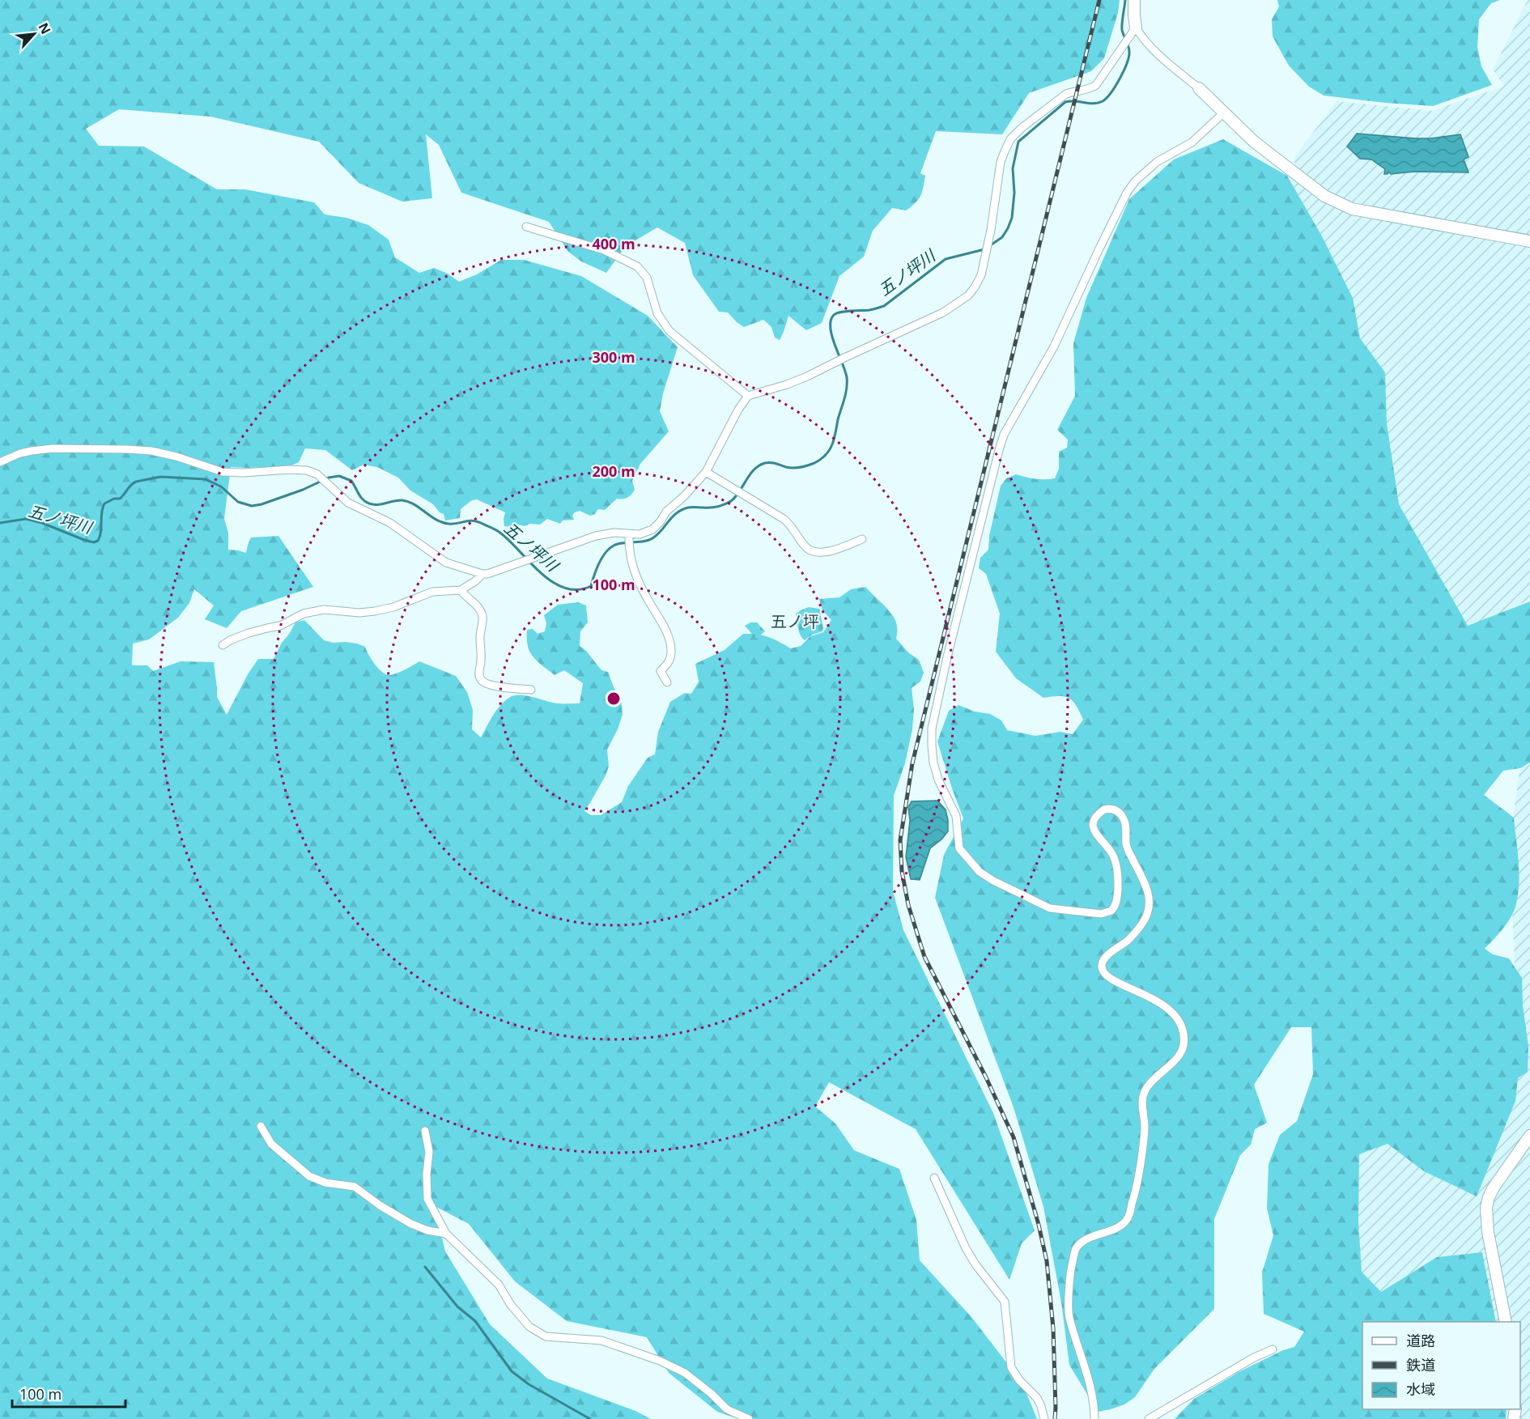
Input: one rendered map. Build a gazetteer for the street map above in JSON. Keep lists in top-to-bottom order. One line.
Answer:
{"districts":["五ノ坪"],"water":["五ノ坪川"],"legend":["道路","鉄道","水域"],"scale_bar":"100 m","north":"top right","rings":["400 m","300 m","200 m","100 m"]}
